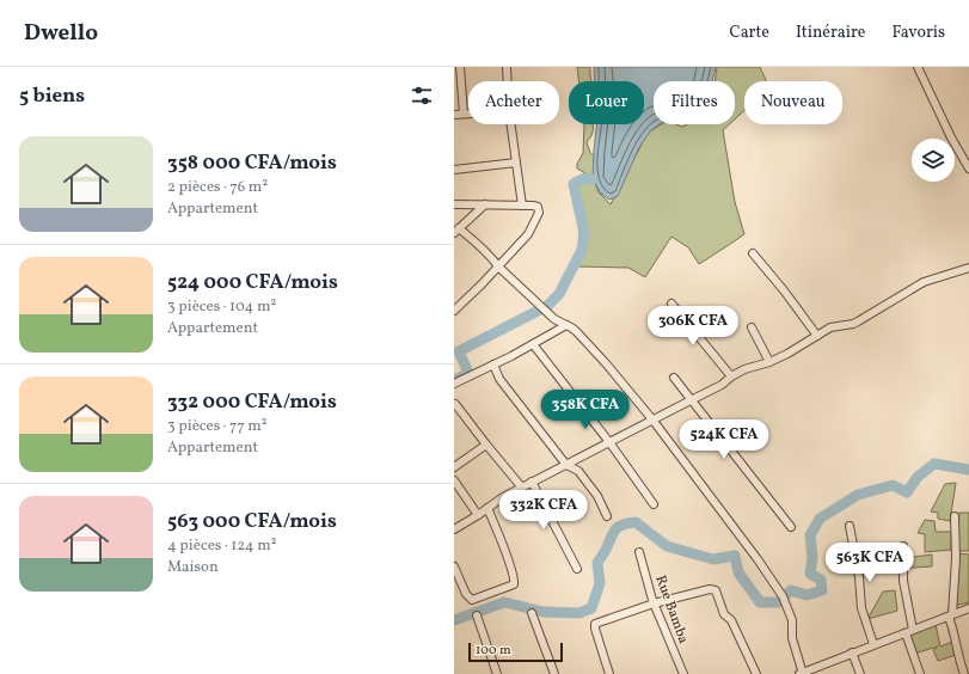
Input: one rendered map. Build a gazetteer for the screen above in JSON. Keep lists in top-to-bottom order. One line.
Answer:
{"streets":{"street":["Rue Bamba"]},"scale_bar":"100 m","page":{"header":"Dwello","nav":["Carte","Itinéraire","Favoris"],"heading":"5 biens","chip":["Acheter","Louer","Filtres","Nouveau"],"list":[{"name":"358 000 CFA/mois","note":"2 pièces · 76 m² · Appartement"},{"name":"524 000 CFA/mois","note":"3 pièces · 104 m² · Appartement"},{"name":"332 000 CFA/mois","note":"3 pièces · 77 m² · Appartement"},{"name":"563 000 CFA/mois","note":"4 pièces · 124 m² · Maison"}],"price":["306K CFA","358K CFA","524K CFA","332K CFA","563K CFA"],"scale":"100 m"}}
